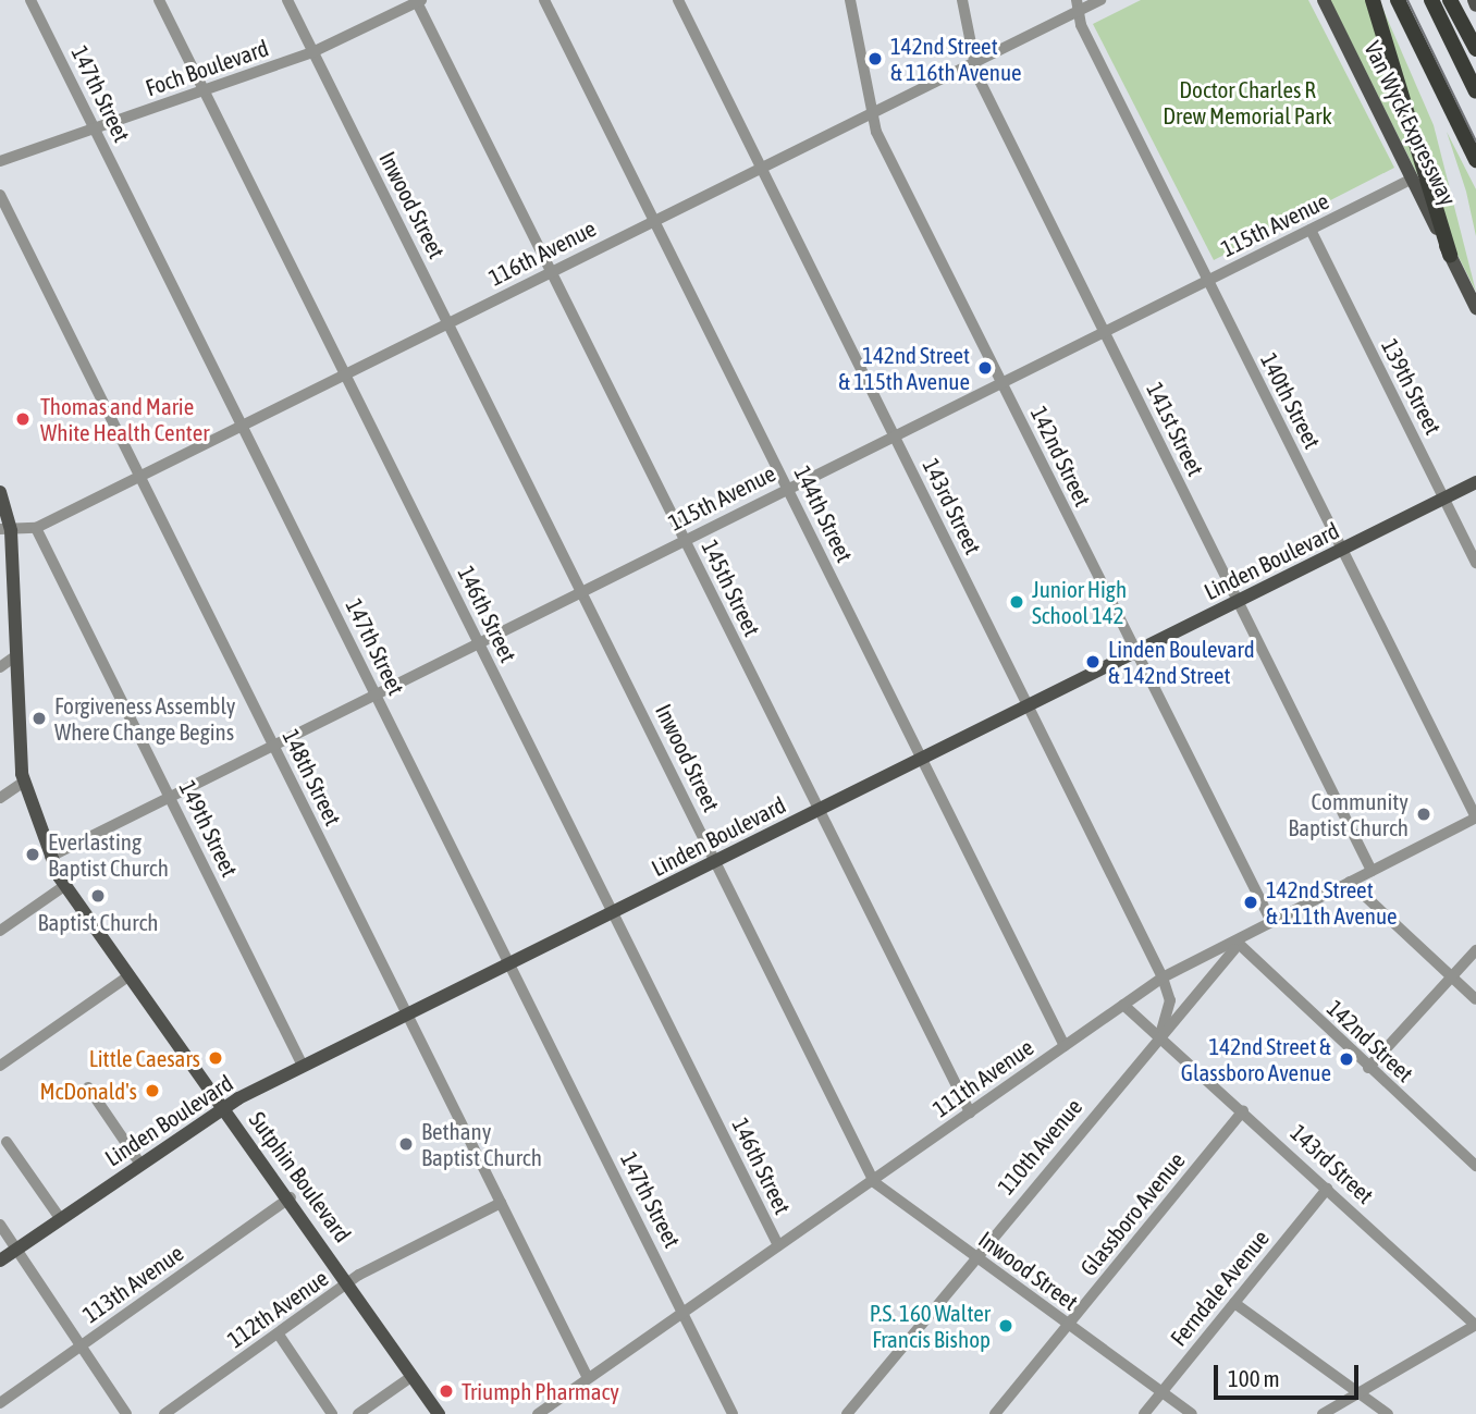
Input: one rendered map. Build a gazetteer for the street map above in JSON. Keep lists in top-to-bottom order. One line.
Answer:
{"streets":{"highway":["Van Wyck Expressway"],"main road":["Linden Boulevard","Sutphin Boulevard"],"street":["Foch Boulevard","147th Street","Inwood Street","115th Avenue","116th Avenue","139th Street","140th Street","141st Street","142nd Street","143rd Street","144th Street","145th Street","146th Street","148th Street","149th Street","111th Avenue","110th Avenue","Glassboro Avenue","113th Avenue","Ferndale Avenue","112th Avenue"]},"crossings":[["Foch Boulevard","147th Street"],["Foch Boulevard","Inwood Street"],["Foch Boulevard","145th Street"],["Foch Boulevard","146th Street"],["147th Street","115th Avenue"],["147th Street","116th Avenue"],["147th Street","Linden Boulevard"],["147th Street","111th Avenue"],["Van Wyck Expressway","115th Avenue"],["Inwood Street","115th Avenue"],["Inwood Street","116th Avenue"],["Inwood Street","Linden Boulevard"],["Inwood Street","111th Avenue"],["Inwood Street","110th Avenue"],["Inwood Street","Glassboro Avenue"],["Inwood Street","Ferndale Avenue"],["115th Avenue","139th Street"],["115th Avenue","140th Street"],["115th Avenue","141st Street"],["115th Avenue","142nd Street"],["115th Avenue","143rd Street"],["115th Avenue","144th Street"],["115th Avenue","145th Street"],["115th Avenue","146th Street"],["115th Avenue","148th Street"],["115th Avenue","149th Street"],["115th Avenue","Sutphin Boulevard"],["116th Avenue","140th Street"],["116th Avenue","141st Street"],["116th Avenue","142nd Street"],["116th Avenue","143rd Street"],["116th Avenue","144th Street"],["116th Avenue","145th Street"],["116th Avenue","146th Street"],["116th Avenue","148th Street"],["116th Avenue","149th Street"],["116th Avenue","Sutphin Boulevard"],["139th Street","Linden Boulevard"],["140th Street","Linden Boulevard"],["140th Street","111th Avenue"],["141st Street","Linden Boulevard"],["141st Street","111th Avenue"],["142nd Street","Linden Boulevard"],["142nd Street","111th Avenue"],["142nd Street","110th Avenue"],["143rd Street","Linden Boulevard"],["143rd Street","111th Avenue"],["143rd Street","110th Avenue"],["143rd Street","Glassboro Avenue"],["143rd Street","Ferndale Avenue"],["144th Street","Linden Boulevard"],["144th Street","111th Avenue"],["Linden Boulevard","145th Street"],["Linden Boulevard","146th Street"],["Linden Boulevard","148th Street"],["Linden Boulevard","149th Street"],["Linden Boulevard","Sutphin Boulevard"],["145th Street","111th Avenue"],["146th Street","111th Avenue"],["148th Street","111th Avenue"],["148th Street","112th Avenue"],["111th Avenue","110th Avenue"],["Sutphin Boulevard","113th Avenue"],["Sutphin Boulevard","112th Avenue"]],"parks":["Doctor Charles R Drew Memorial Park"],"places":["142nd Street & 116th Avenue","142nd Street & 115th Avenue","Thomas and Marie White Health Center","Junior High School 142","Linden Boulevard & 142nd Street","Forgiveness Assembly Where Change Begins","Community Baptist Church","Everlasting Baptist Church","Baptist Church","142nd Street & 111th Avenue","Little Caesars","142nd Street & Glassboro Avenue","McDonald's","Bethany Baptist Church","P.S. 160 Walter Francis Bishop","Triumph Pharmacy"],"scale_bar":"100 m"}
